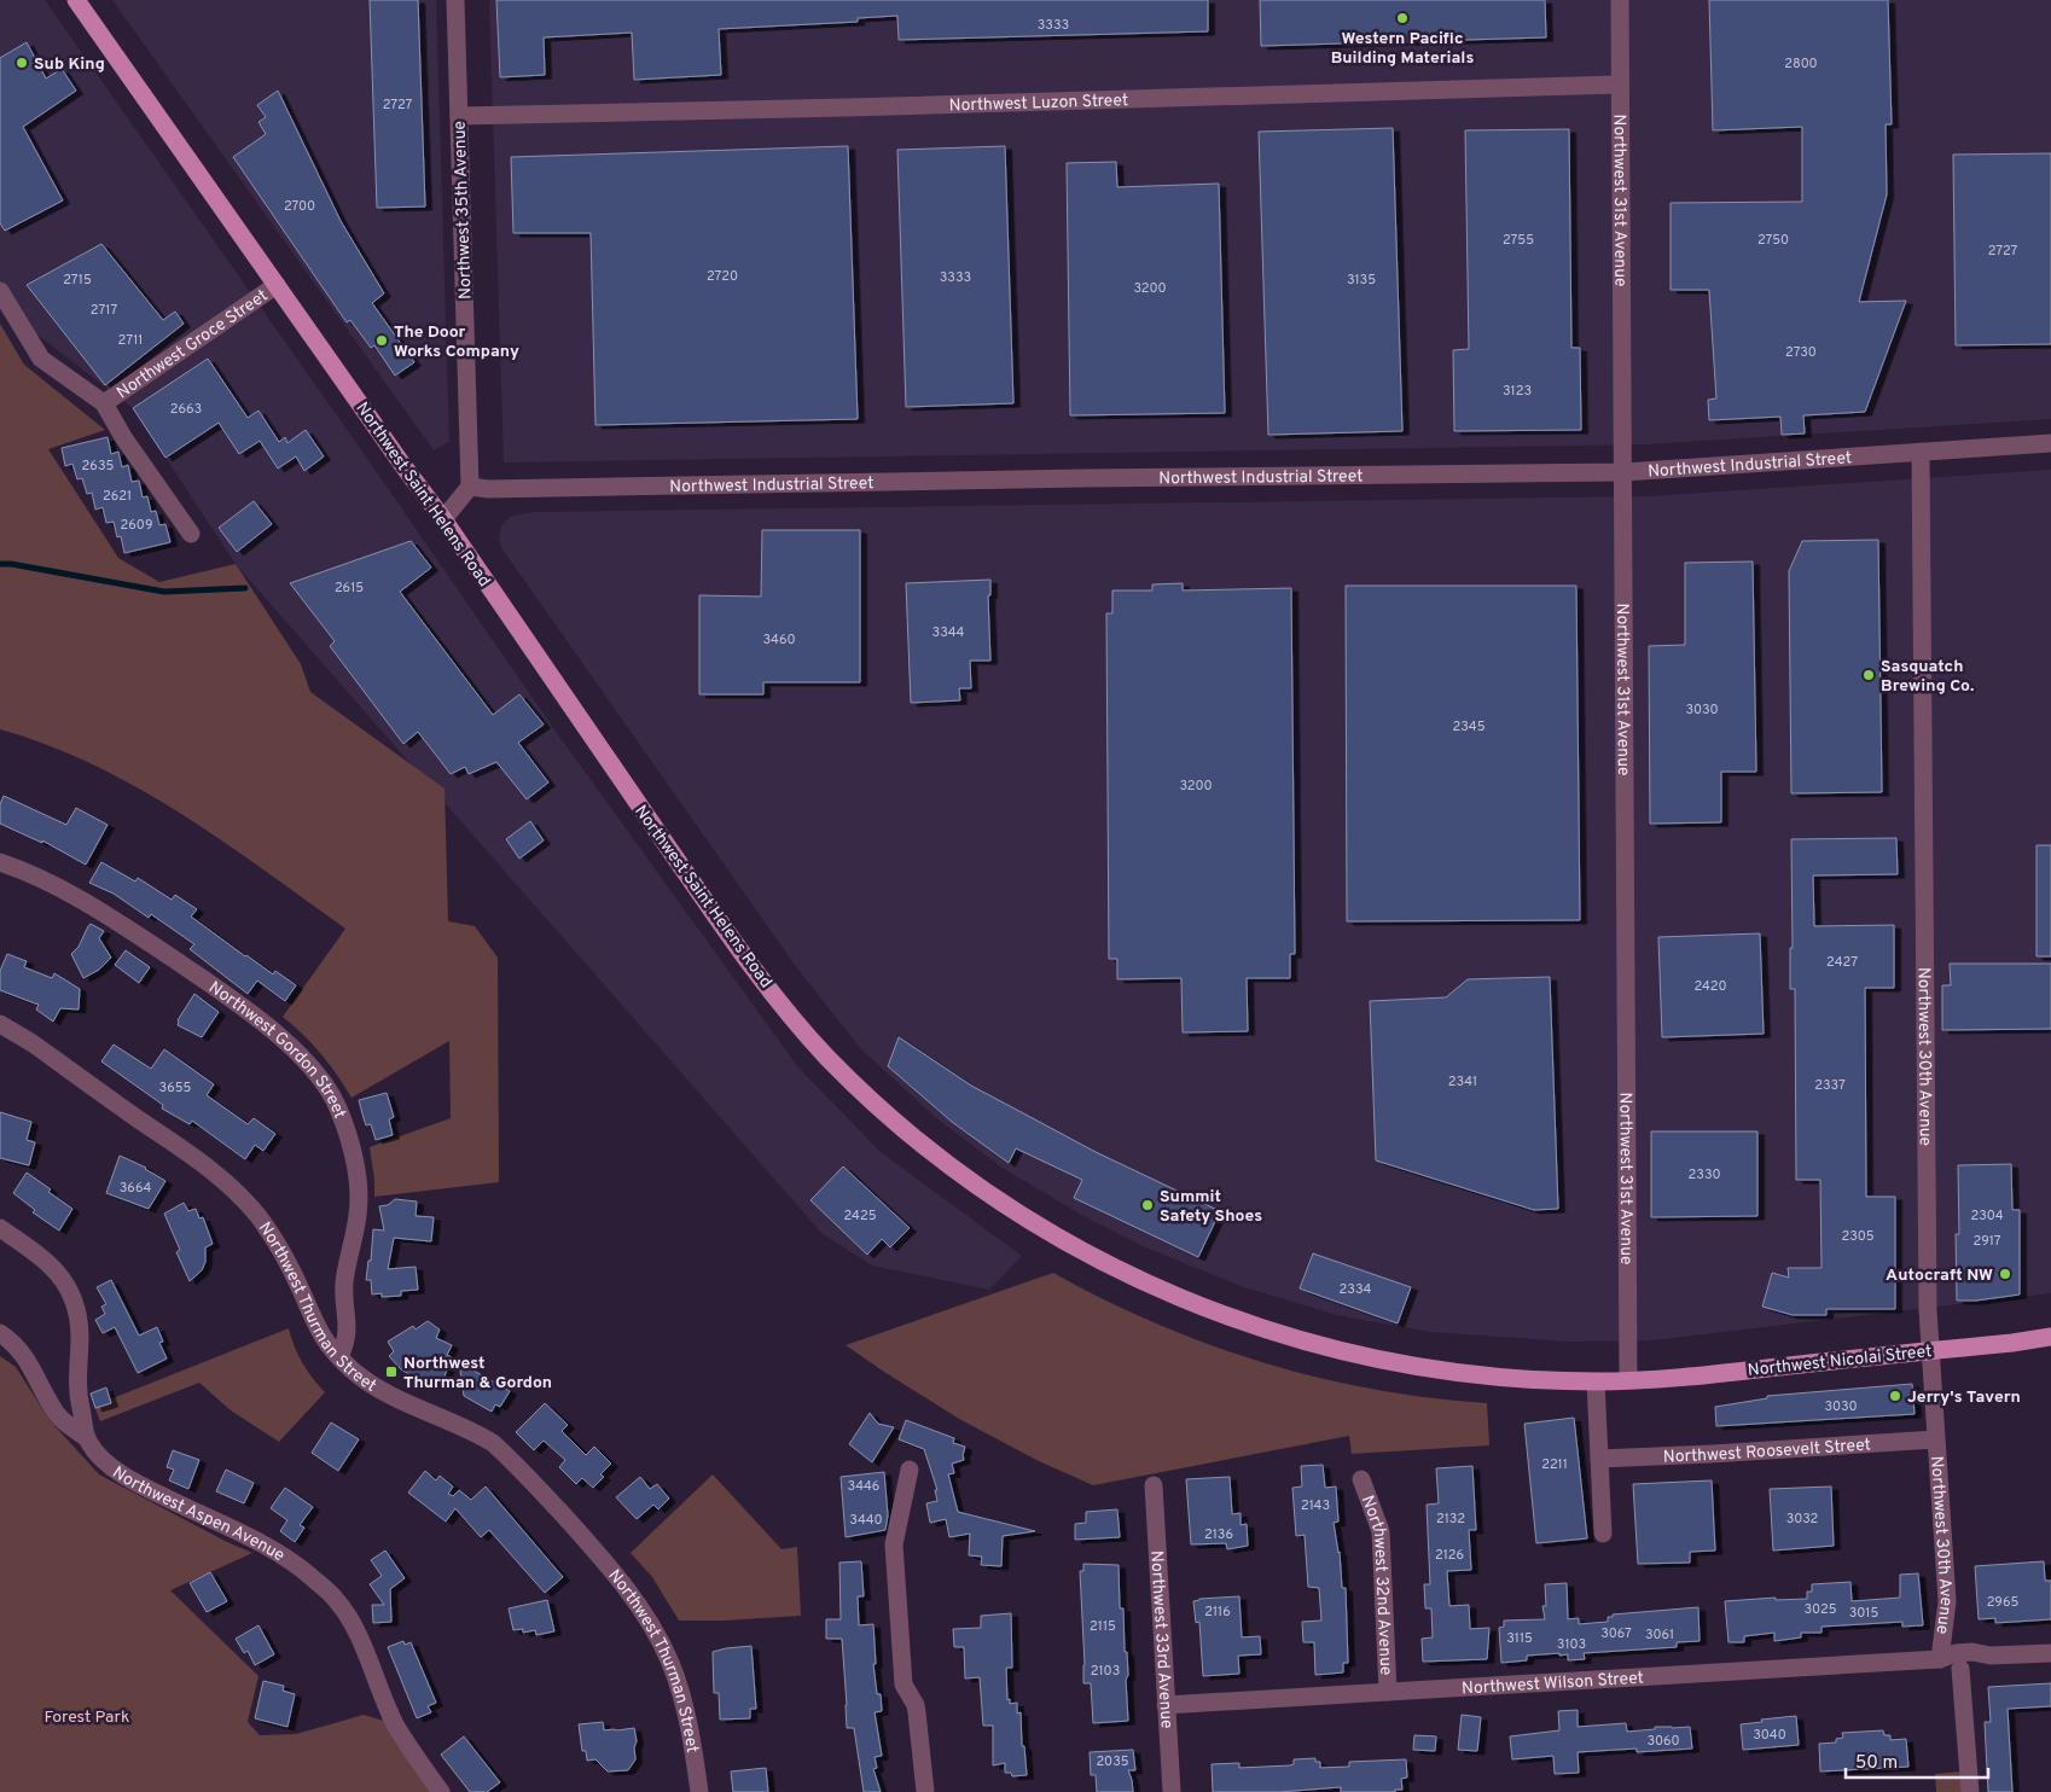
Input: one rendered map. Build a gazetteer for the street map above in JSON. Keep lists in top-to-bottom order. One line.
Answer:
{"streets":{"main road":["Northwest Saint Helens Road","Northwest Nicolai Street"],"street":["Northwest Luzon Street","Northwest 31st Avenue","Northwest 35th Avenue","Northwest Groce Street","Northwest Industrial Street","Northwest Gordon Street","Northwest 30th Avenue","Northwest Thurman Street","Northwest Roosevelt Street","Northwest Aspen Avenue","Northwest 32nd Avenue","Northwest 33rd Avenue","Northwest Wilson Street"]},"crossings":[["Northwest Luzon Street","Northwest 31st Avenue"],["Northwest Luzon Street","Northwest 35th Avenue"],["Northwest 31st Avenue","Northwest Industrial Street"],["Northwest 31st Avenue","Northwest Saint Helens Road"],["Northwest 31st Avenue","Northwest Nicolai Street"],["Northwest 35th Avenue","Northwest Industrial Street"],["Northwest Groce Street","Northwest Saint Helens Road"],["Northwest Industrial Street","Northwest 30th Avenue"],["Northwest Saint Helens Road","Northwest Nicolai Street"],["Northwest Gordon Street","Northwest Thurman Street"],["Northwest 30th Avenue","Northwest Nicolai Street"],["Northwest 30th Avenue","Northwest Roosevelt Street"],["Northwest 30th Avenue","Northwest Wilson Street"],["Northwest 32nd Avenue","Northwest Wilson Street"],["Northwest 33rd Avenue","Northwest Wilson Street"]],"parks":["Forest Park"],"places":{"other":["Western Pacific Building Materials","Sub King","The Door Works Company","Sasquatch Brewing Co.","Summit Safety Shoes","Autocraft NW","Jerry's Tavern"],"transit":["Northwest Thurman & Gordon"]},"house_numbers":["3333","2800","2727","2700","2755","2750","2727","2720","3333","2715","3135","3200","2717","2711","2730","3123","2663","2635","2621","2609","2615","3344","3460","3030","2345","3200","2427","2420","2341","2337","3655","2330","3664","2425","2304","2305","2917","2334","3030","2211","3446","2143","2132","3032","3440","2136","2126","2965","3025","2116","3015","2115","3067","3061","3115","3103","2103","3040","3060","2035"],"scale_bar":"50 m"}
